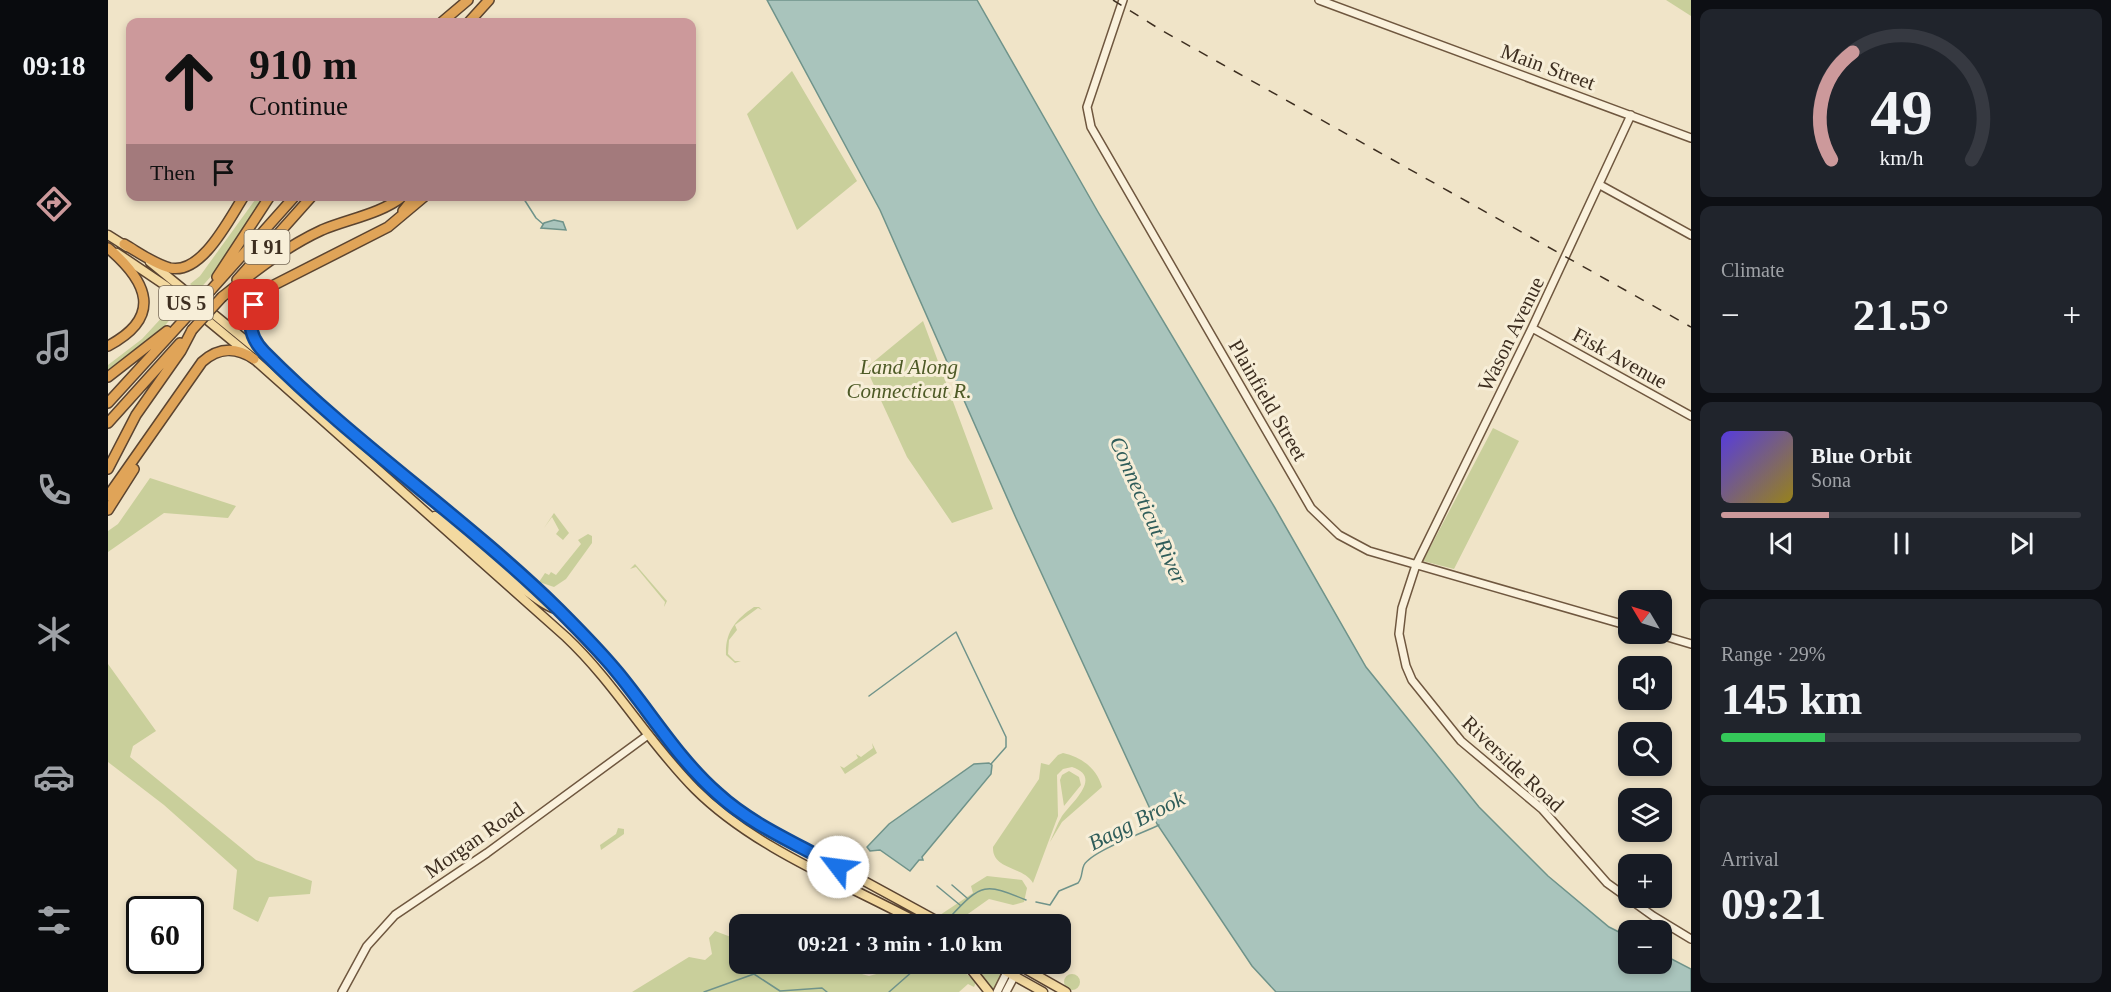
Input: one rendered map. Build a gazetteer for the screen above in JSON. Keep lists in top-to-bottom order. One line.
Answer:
{"streets":{"highway":["I 91"],"main road":["US 5"],"street":["Main Street","Wason Avenue","Fisk Avenue","Plainfield Street","Riverside Road","Morgan Road"]},"crossings":[["Main Street","Wason Avenue"],["US 5","Morgan Road"],["Wason Avenue","Fisk Avenue"],["Wason Avenue","Plainfield Street"],["Wason Avenue","Riverside Road"],["Plainfield Street","Riverside Road"]],"water":["Connecticut River","Bagg Brook"],"parks":["Land Along Connecticut R."],"north":"top left","page":{"tabs":"09:18","turn":["910 m","Continue"],"then":"Then","tile":["Climate",["Range · 29%","145 km"],["Arrival","09:21"]],"heat":["−","21.5°","+"],"song":["Blue Orbit","Sona"],"map_buttons":["+","−"],"limit":"60","trip":"09:21 · 3 min · 1.0 km","gauge":["49","km/h"]}}
